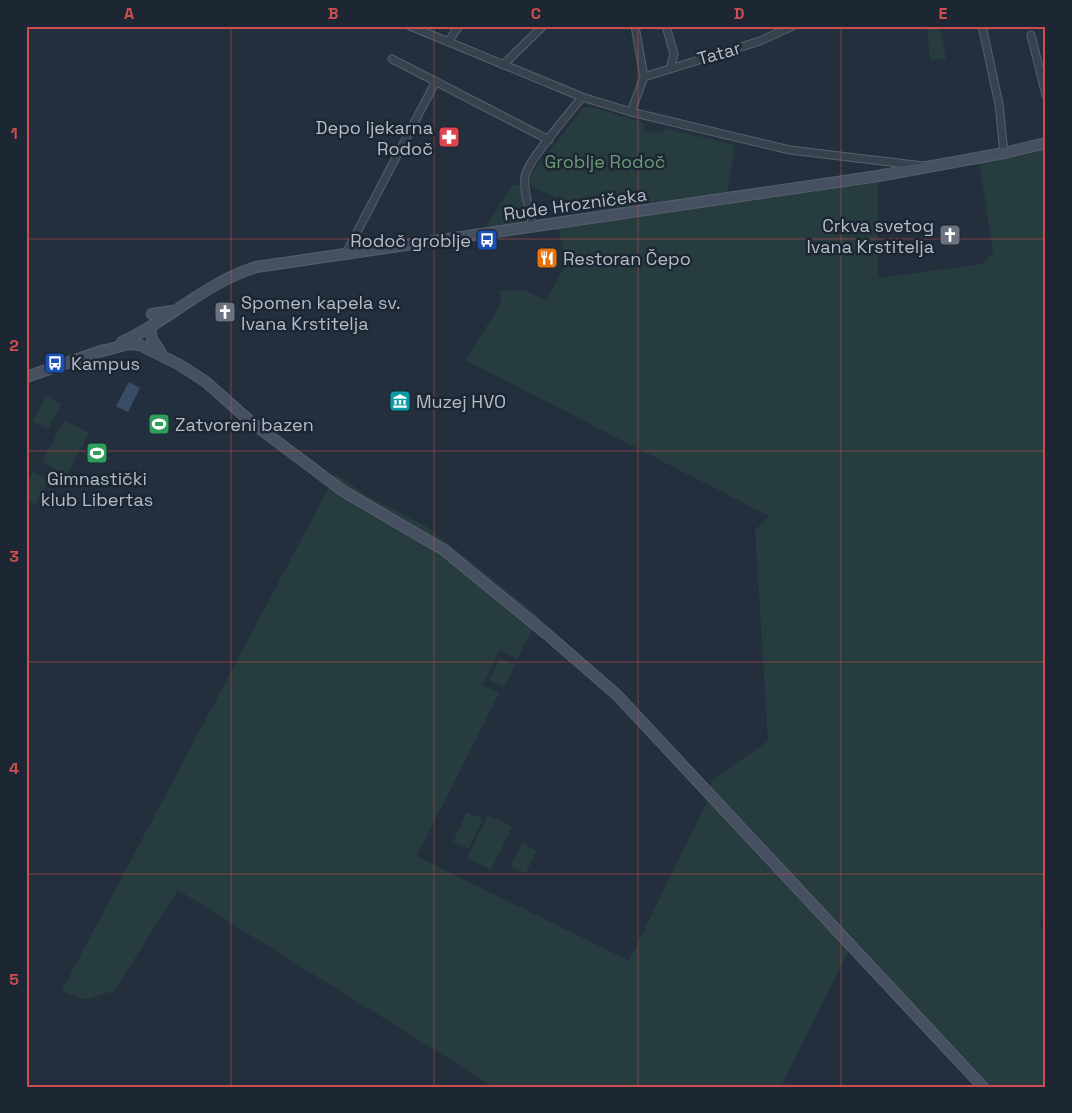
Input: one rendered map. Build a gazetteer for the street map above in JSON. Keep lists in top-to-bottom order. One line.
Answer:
{"streets":{"street":["Tatar","Rude Hrozničeka"]},"parks":["Groblje Rodoč"],"places":{"pharmacy":["Depo ljekarna Rodoč"],"church":["Crkva svetog Ivana Krstitelja","Spomen kapela sv. Ivana Krstitelja"],"bus stop":["Rodoč groblje","Kampus"],"restaurant":["Restoran Čepo"],"museum":["Muzej HVO"],"sports":["Zatvoreni bazen","Gimnastički klub Libertas"]},"grid":{"columns":["A","B","C","D","E"],"rows":["1","2","3","4","5"]}}
